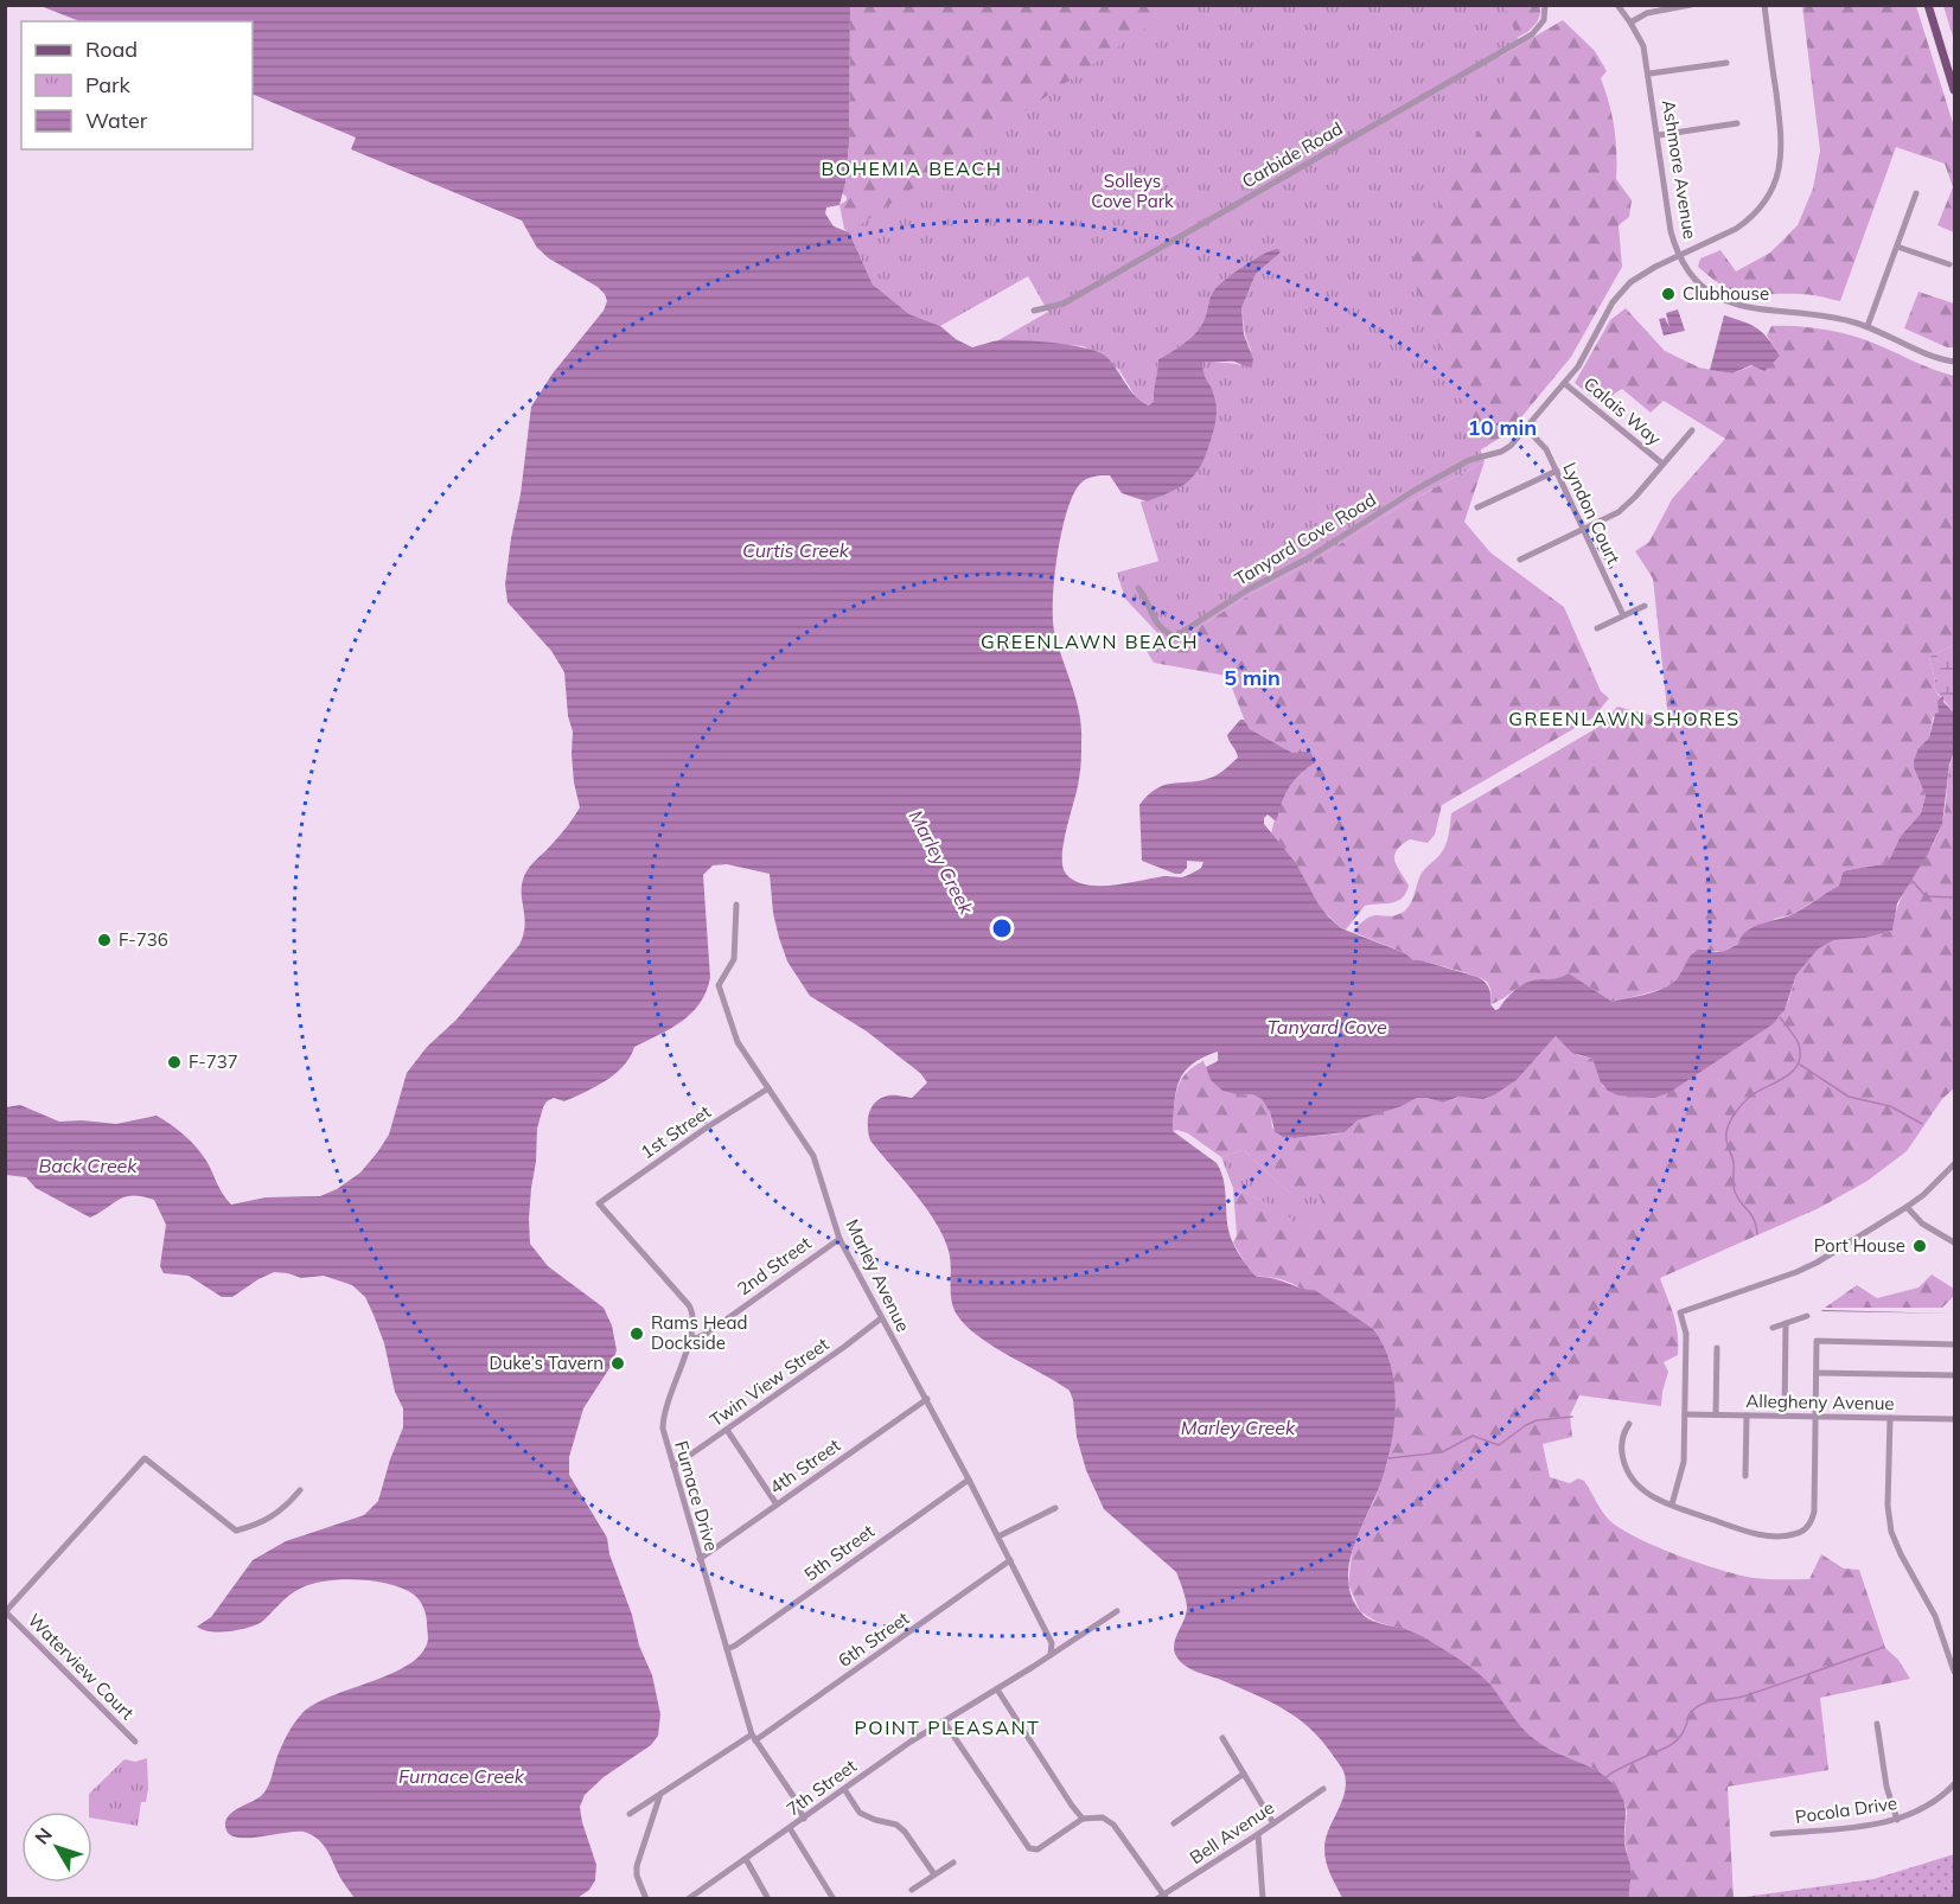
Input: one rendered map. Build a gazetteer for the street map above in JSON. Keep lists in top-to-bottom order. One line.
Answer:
{"streets":{"street":["Carbide Road","Ashmore Avenue","Calais Way","Lyndon Court","Tanyard Cove Road","1st Street","2nd Street","Marley Avenue","Twin View Street","Allegheny Avenue","4th Street","Furnace Drive","5th Street","6th Street","Waterview Court","7th Street","Pocola Drive","Bell Avenue"]},"crossings":[["Lyndon Court","Tanyard Cove Road"],["1st Street","Marley Avenue"],["1st Street","Furnace Drive"],["2nd Street","Marley Avenue"],["2nd Street","Furnace Drive"],["Marley Avenue","Twin View Street"],["Marley Avenue","4th Street"],["Marley Avenue","5th Street"],["Marley Avenue","6th Street"],["Marley Avenue","7th Street"],["Twin View Street","Furnace Drive"],["4th Street","Furnace Drive"],["Furnace Drive","5th Street"],["Furnace Drive","6th Street"],["Furnace Drive","7th Street"]],"districts":["BOHEMIA BEACH","GREENLAWN BEACH","GREENLAWN SHORES","POINT PLEASANT"],"water":["Curtis Creek","Marley Creek","Tanyard Cove","Back Creek","Furnace Creek"],"parks":["Solleys Cove Park"],"places":["Clubhouse","F-736","F-737","Port House","Rams Head Dockside","Duke’s Tavern"],"legend":["Road","Park","Water"],"north":"top left","rings":["10 min","5 min"]}
